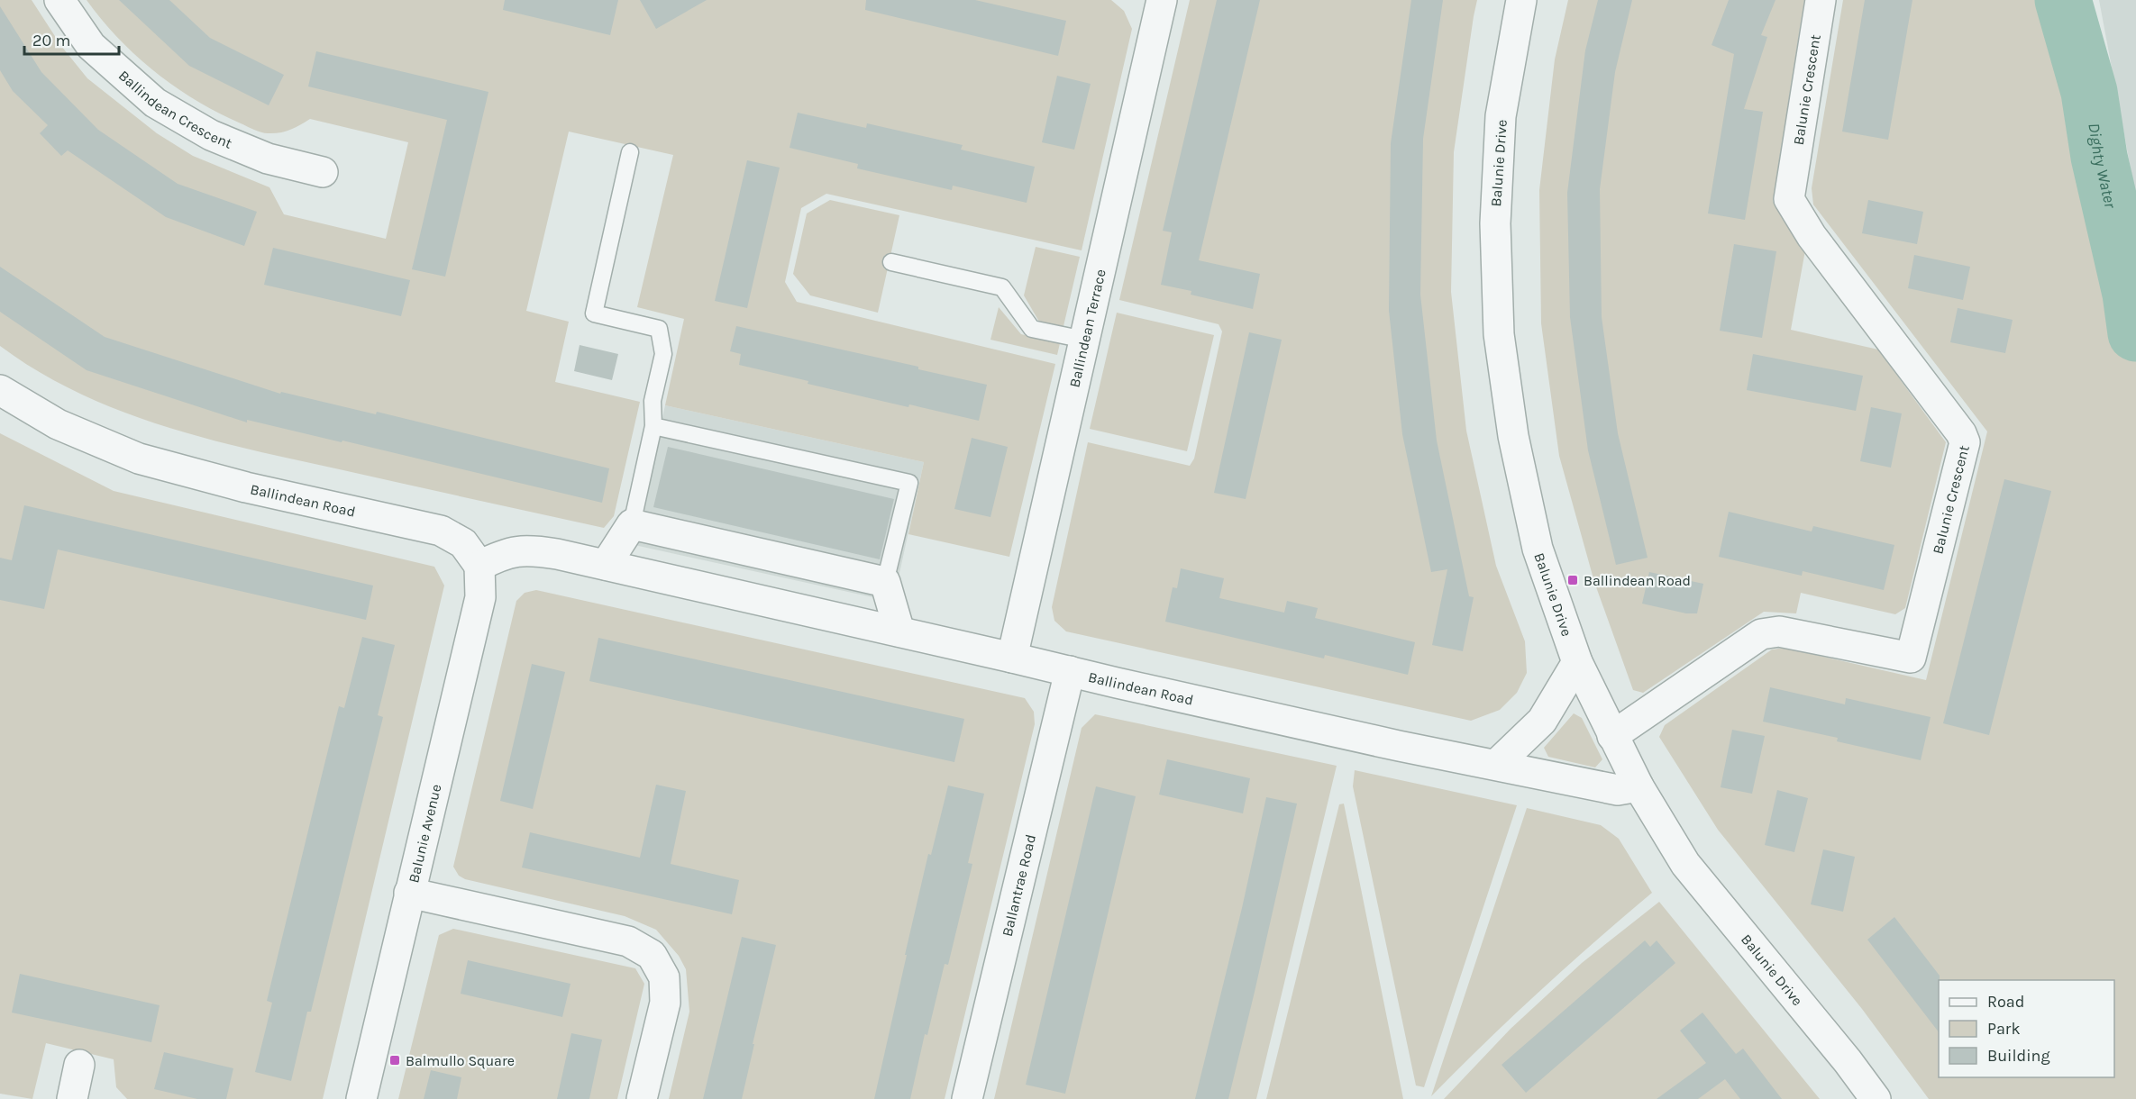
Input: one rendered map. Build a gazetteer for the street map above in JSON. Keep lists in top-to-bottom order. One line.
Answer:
{"streets":{"street":["Balunie Crescent","Ballindean Crescent","Balunie Drive","Ballindean Terrace","Ballindean Road","Balunie Avenue","Ballantrae Road"]},"crossings":[["Balunie Crescent","Balunie Drive"],["Balunie Drive","Ballindean Road"],["Ballindean Terrace","Ballindean Road"],["Ballindean Road","Balunie Avenue"],["Ballindean Road","Ballantrae Road"]],"water":["Dighty Water"],"places":{"transit":["Ballindean Road","Balmullo Square"]},"legend":["Road","Park","Building"],"scale_bar":"20 m"}
